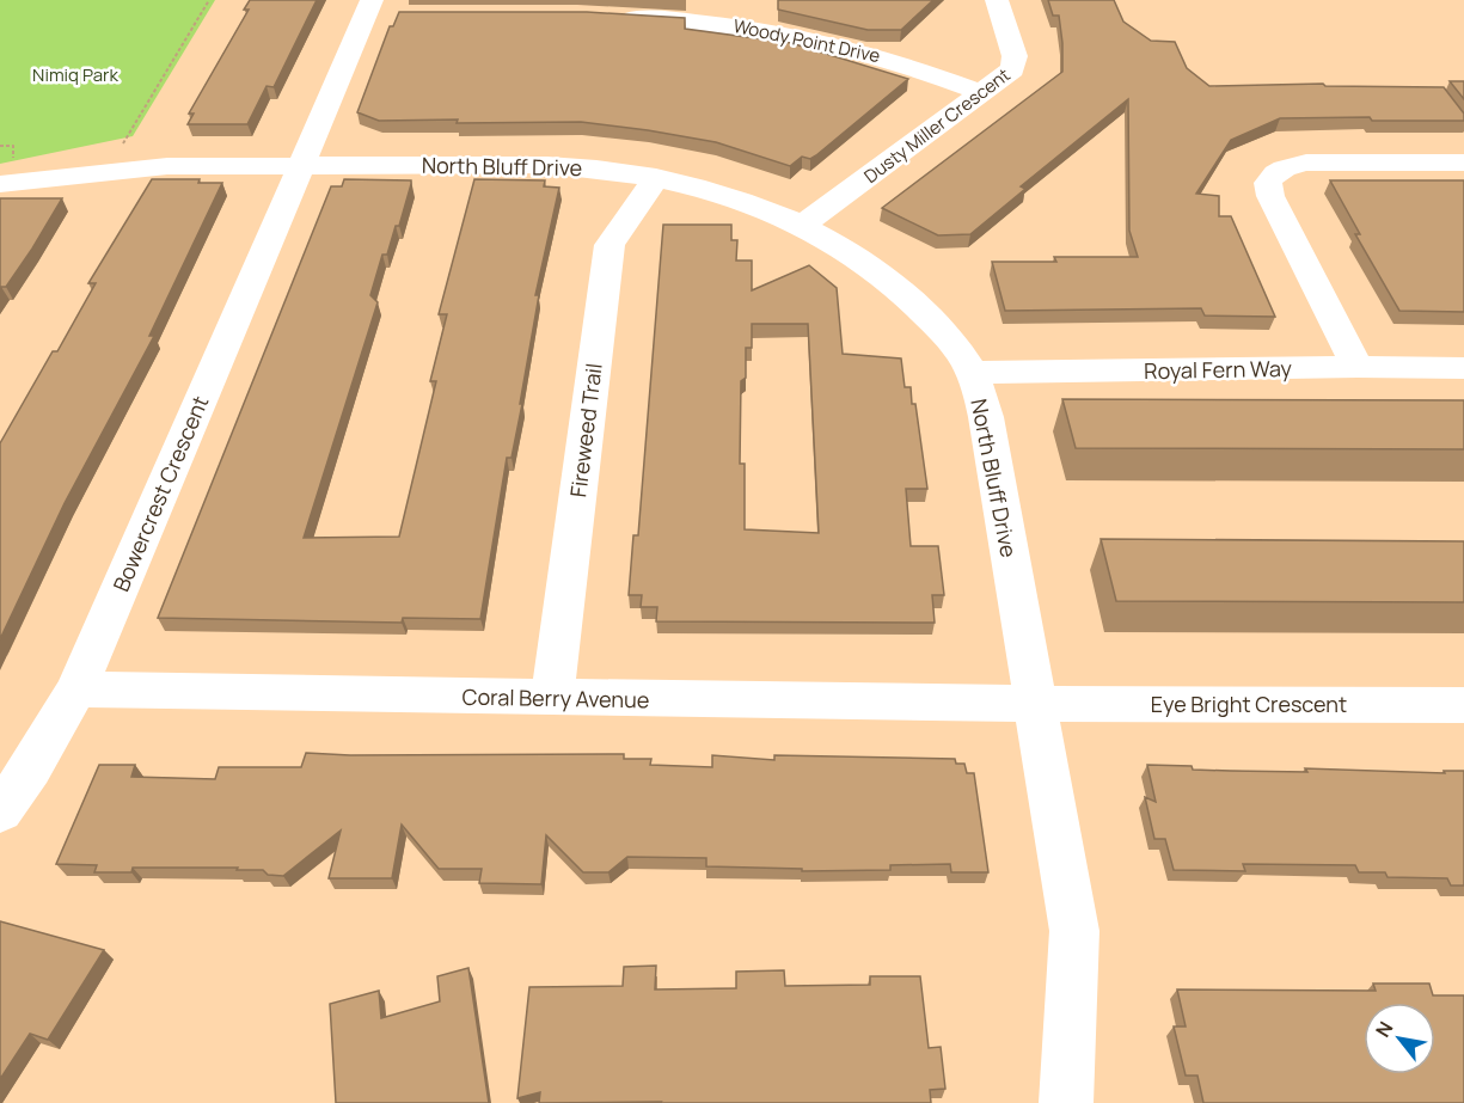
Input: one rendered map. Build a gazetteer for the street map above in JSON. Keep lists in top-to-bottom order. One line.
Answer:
{"streets":{"street":["Woody Point Drive","Dusty Miller Crescent","North Bluff Drive","Royal Fern Way","Fireweed Trail","Bowercrest Crescent","Coral Berry Avenue","Eye Bright Crescent"]},"crossings":[["Woody Point Drive","Dusty Miller Crescent"],["Dusty Miller Crescent","North Bluff Drive"],["North Bluff Drive","Royal Fern Way"],["North Bluff Drive","Fireweed Trail"],["North Bluff Drive","Bowercrest Crescent"],["North Bluff Drive","Coral Berry Avenue"],["North Bluff Drive","Eye Bright Crescent"],["Fireweed Trail","Coral Berry Avenue"],["Bowercrest Crescent","Coral Berry Avenue"],["Coral Berry Avenue","Eye Bright Crescent"]],"parks":["Nimiq Park"],"north":"top left"}
